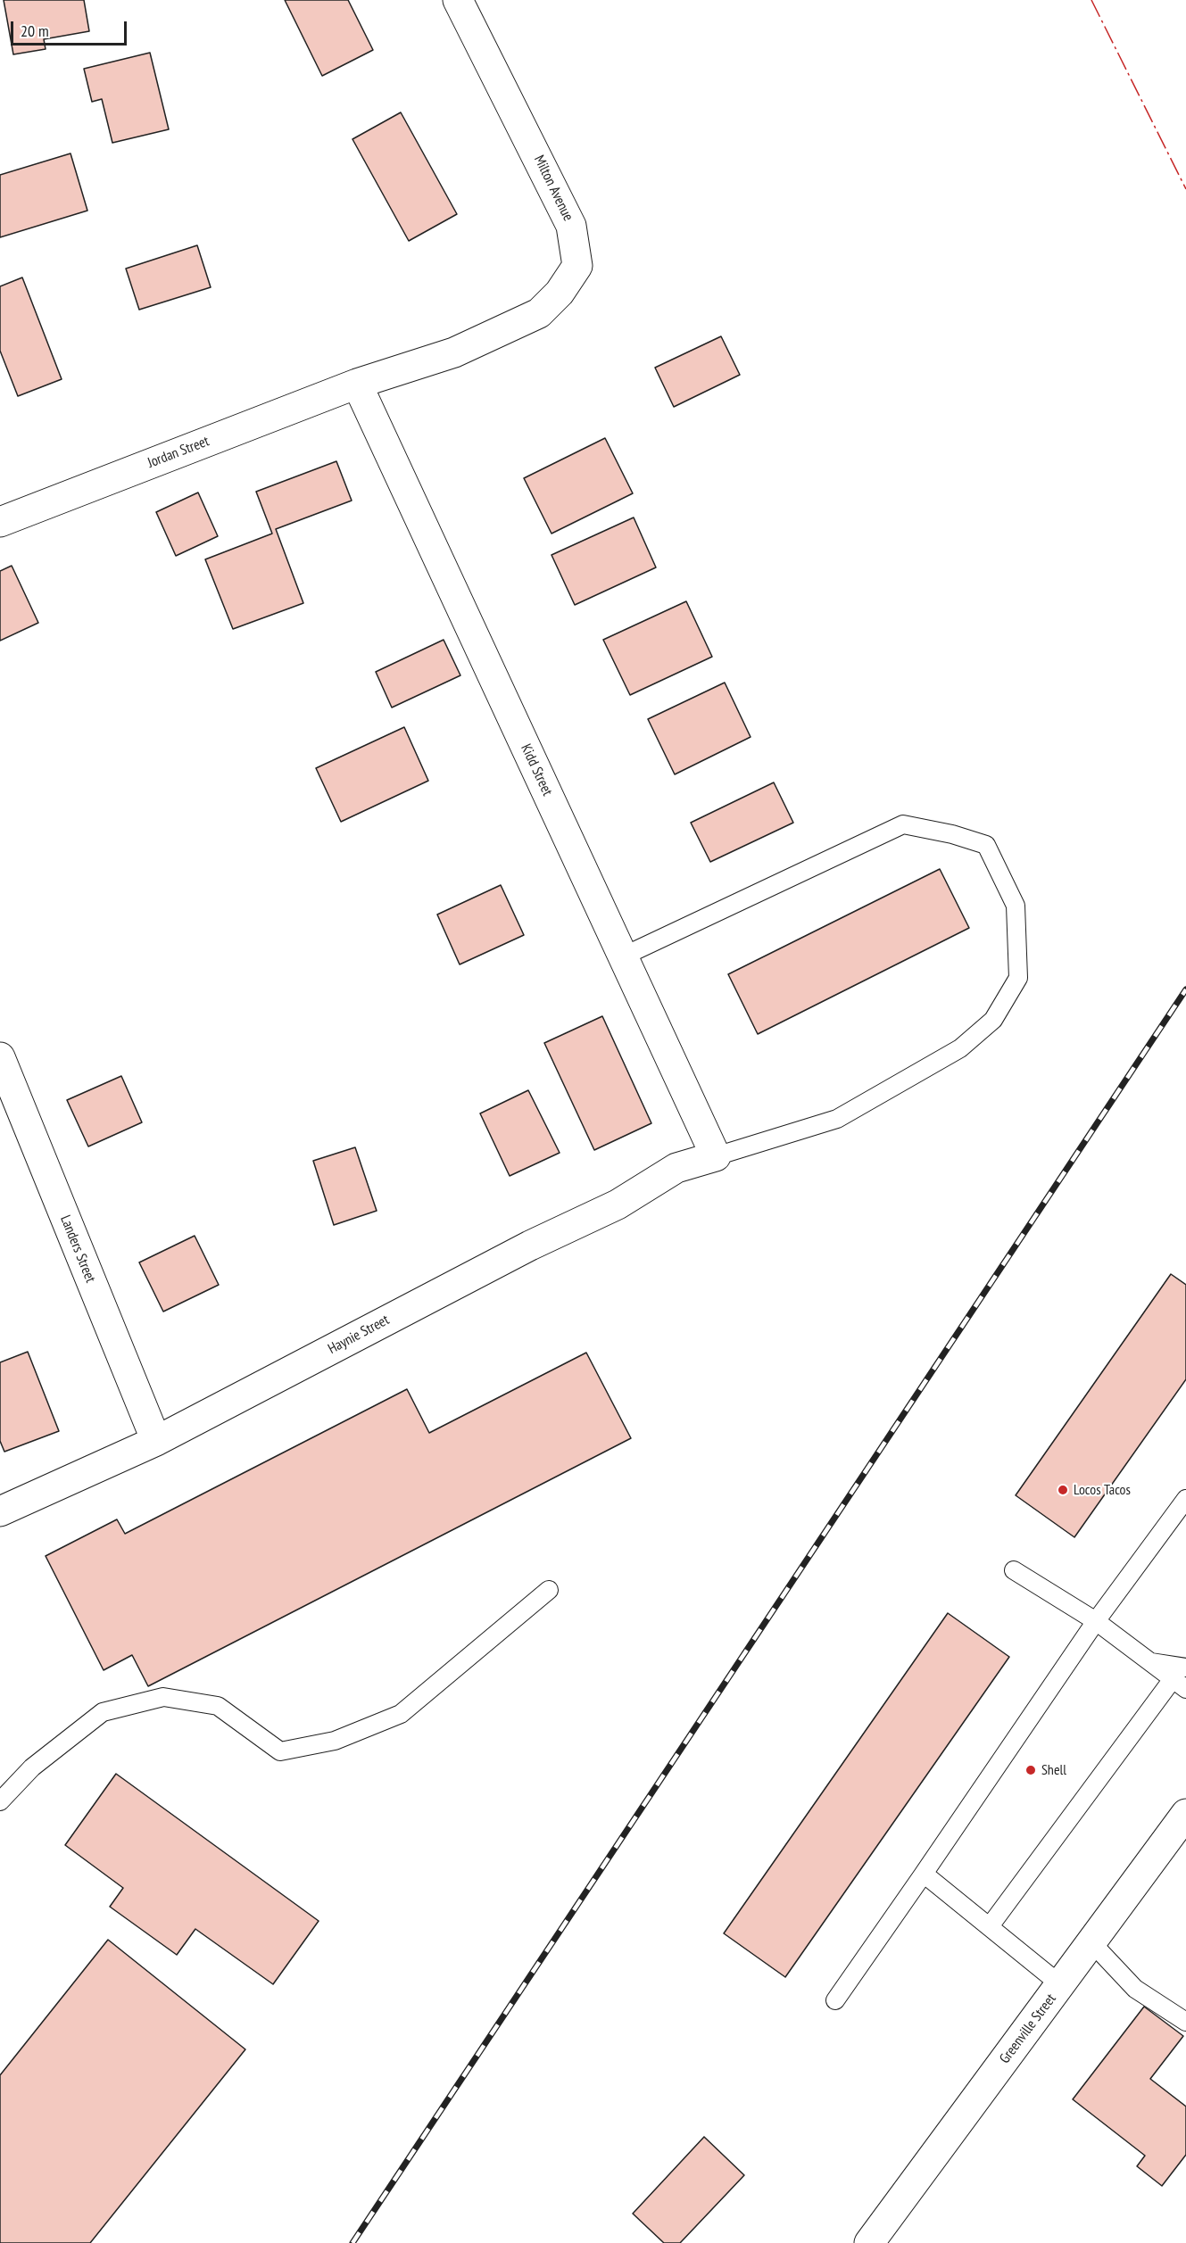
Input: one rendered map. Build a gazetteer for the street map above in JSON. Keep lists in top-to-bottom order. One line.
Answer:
{"streets":{"street":["Milton Avenue","Jordan Street","Kidd Street","Landers Street","Haynie Street","Greenville Street"]},"crossings":[["Milton Avenue","Jordan Street"],["Milton Avenue","Kidd Street"],["Jordan Street","Kidd Street"],["Kidd Street","Haynie Street"],["Landers Street","Haynie Street"]],"places":["Locos Tacos","Shell"],"scale_bar":"20 m"}
